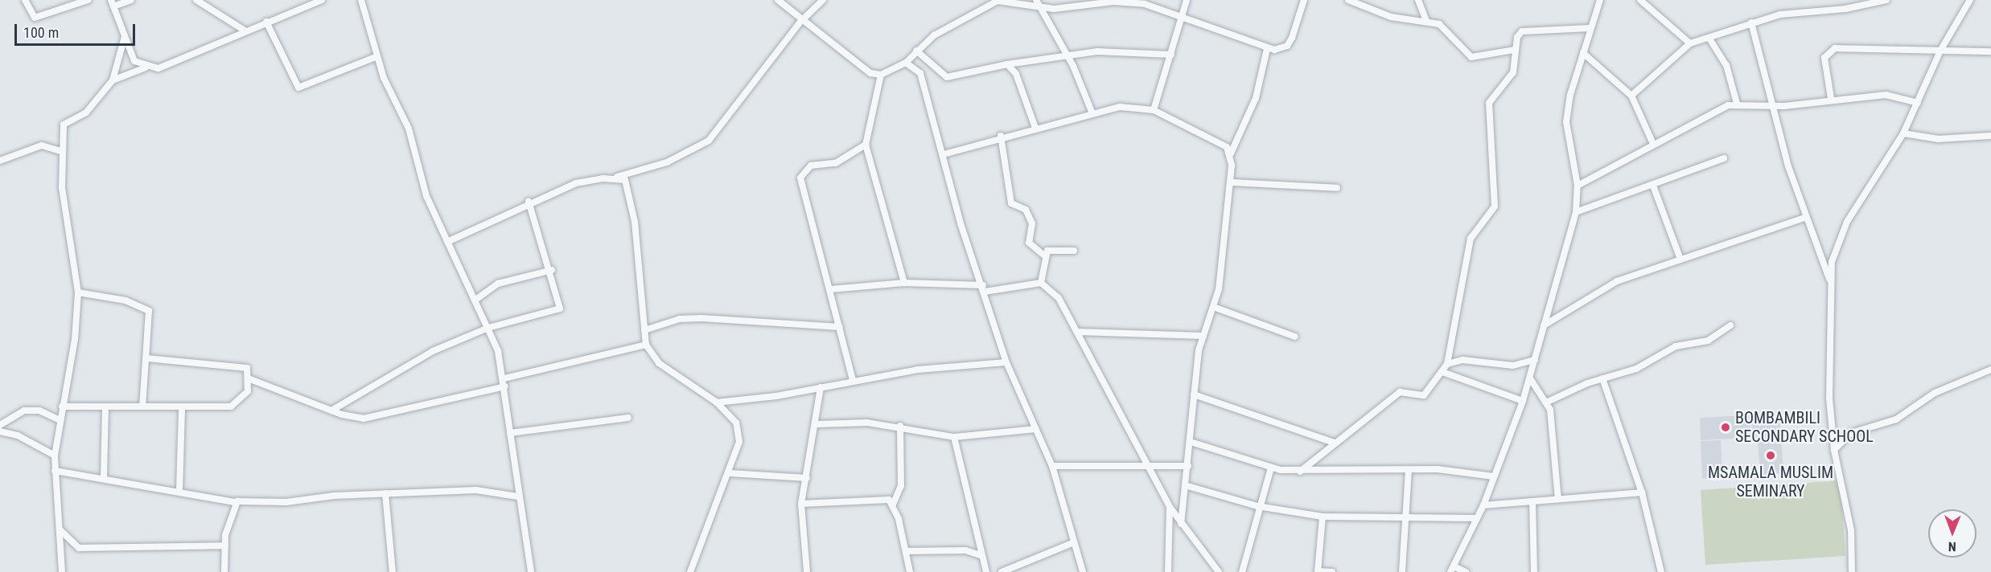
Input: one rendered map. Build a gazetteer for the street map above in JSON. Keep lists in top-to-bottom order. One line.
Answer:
{"places":["BOMBAMBILI SECONDARY SCHOOL","MSAMALA MUSLIM SEMINARY"],"scale_bar":"100 m","north":"bottom"}
